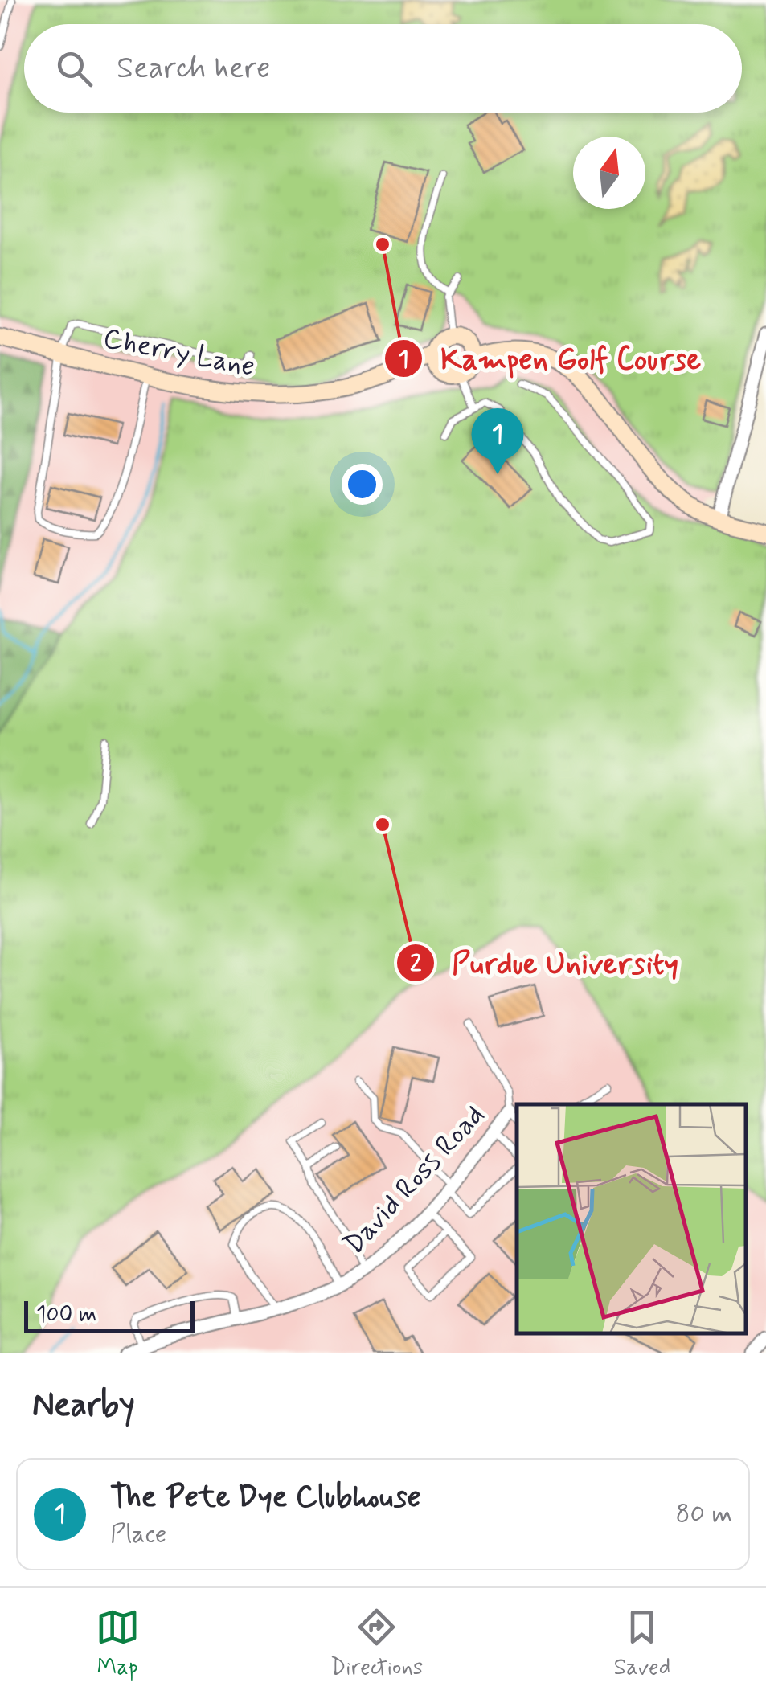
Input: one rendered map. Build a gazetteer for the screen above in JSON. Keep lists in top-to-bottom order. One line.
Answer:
{"streets":{"street":["Cherry Lane","David Ross Road"]},"places":["Kampen Golf Course","Purdue University"],"scale_bar":"100 m","north":"top","page":{"search":"Search here","pins":"1","scale":"100 m","heading":"Nearby","list":[{"mark":"1","name":"The Pete Dye Clubhouse","note":"Place","value":"80 m"}],"nav":["Map","Directions","Saved"]}}
